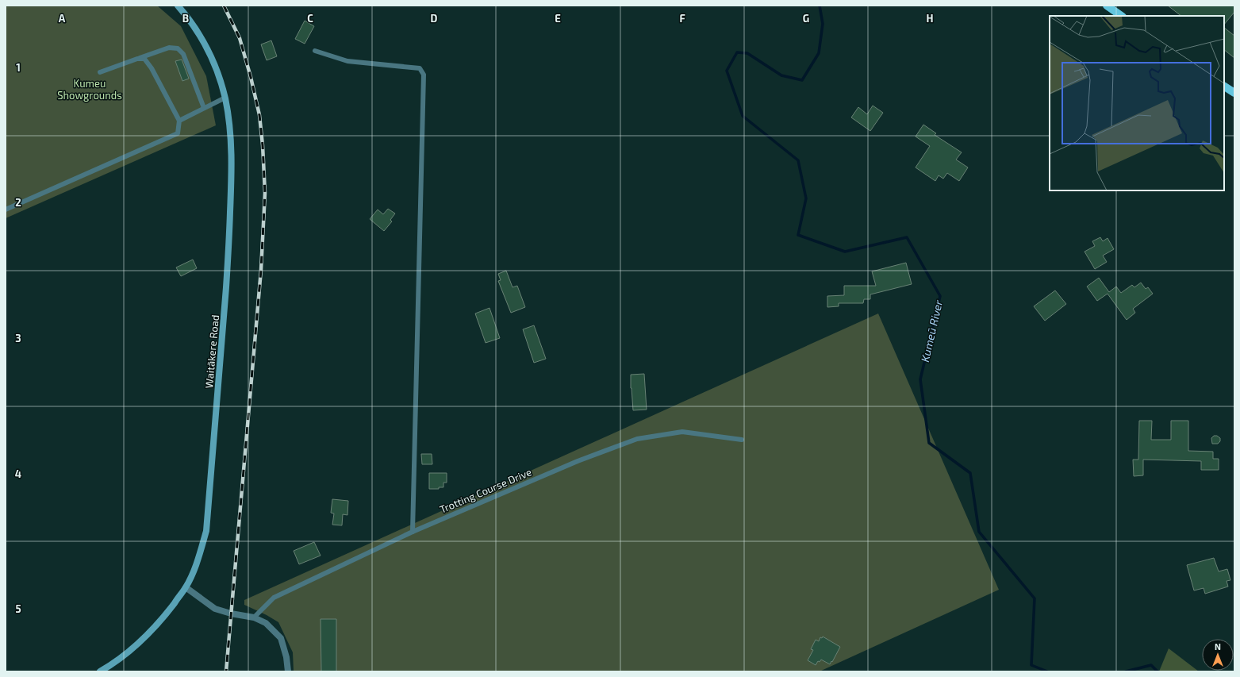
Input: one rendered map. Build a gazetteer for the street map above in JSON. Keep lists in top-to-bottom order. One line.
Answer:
{"streets":{"street":["Waitākere Road"],"lane":["Trotting Course Drive"]},"water":["Kumeū River"],"parks":["Kumeu Showgrounds"],"north":"top","grid":{"columns":["A","B","C","D","E","F","G","H"],"rows":["1","2","3","4","5"]}}
